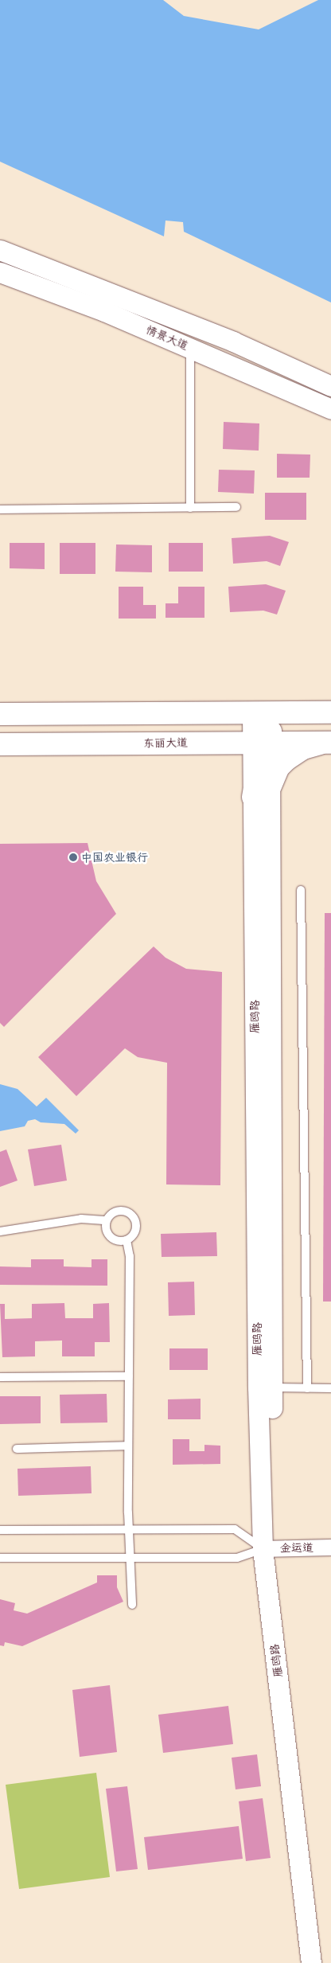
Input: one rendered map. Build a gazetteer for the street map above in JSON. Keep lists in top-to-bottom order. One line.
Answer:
{"streets":{"highway":["东丽大道"],"street":["情景大道","雁鸥路","金运道"]},"crossings":[["东丽大道","雁鸥路"],["雁鸥路","金运道"]],"places":["中国农业银行"]}
